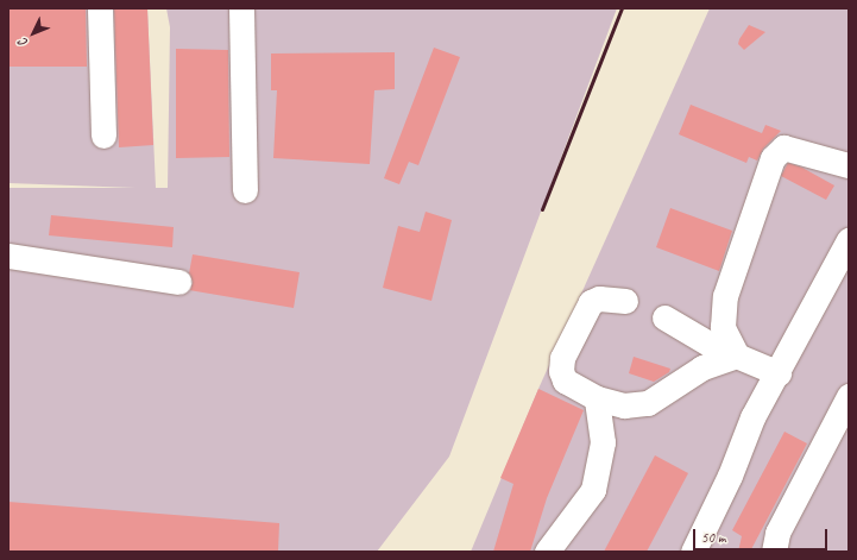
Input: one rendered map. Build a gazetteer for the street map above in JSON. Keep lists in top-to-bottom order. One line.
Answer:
{"scale_bar":"50 m","north":"bottom left"}
